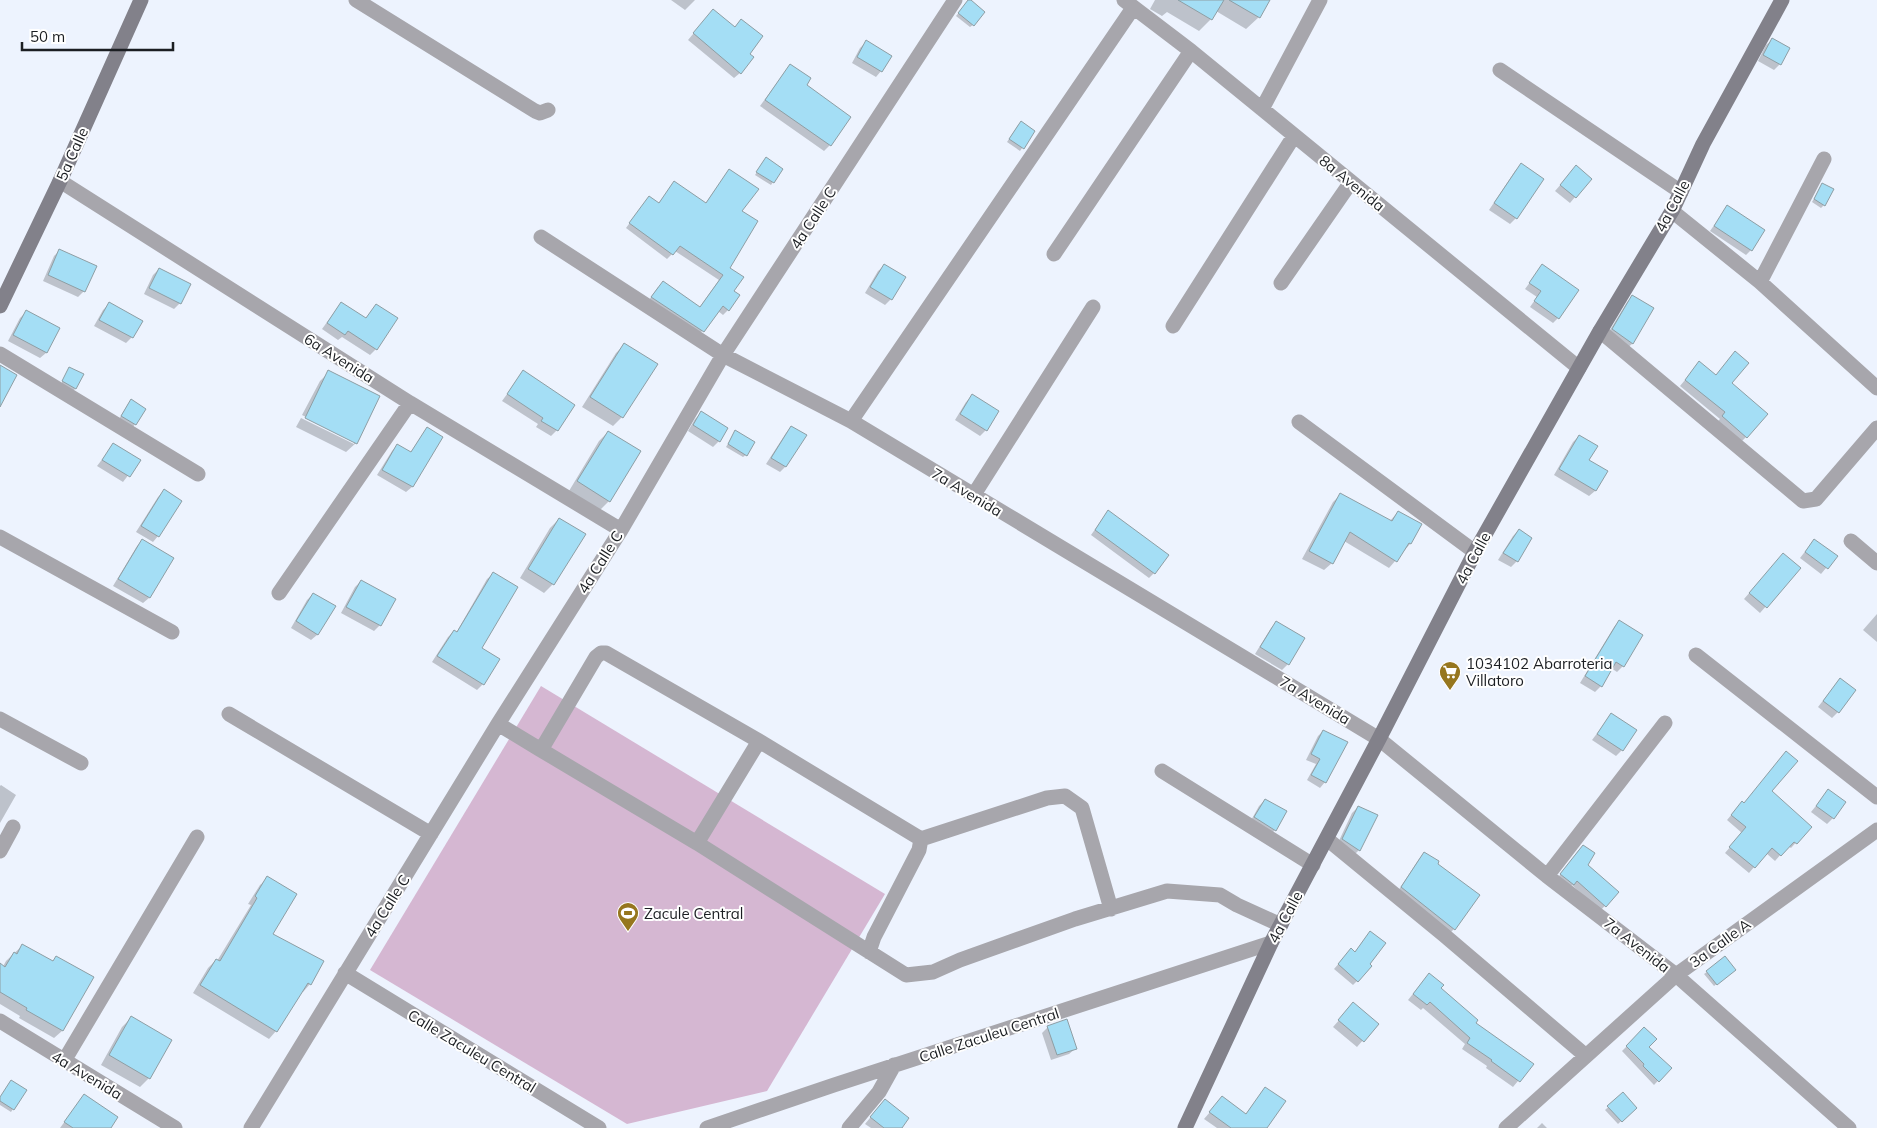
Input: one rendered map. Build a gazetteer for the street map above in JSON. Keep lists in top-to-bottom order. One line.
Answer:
{"streets":{"street":["5a Calle","8a Avenida","4a Calle","4a Calle C","6a Avenida","7a Avenida","3a Calle A","Calle Zaculeu Central","4a Avenida"]},"crossings":[["5a Calle","6a Avenida"],["8a Avenida","4a Calle"],["4a Calle","7a Avenida"],["4a Calle","Calle Zaculeu Central"],["4a Calle C","6a Avenida"],["4a Calle C","7a Avenida"],["4a Calle C","Calle Zaculeu Central"],["7a Avenida","3a Calle A"]],"places":{"supermarket":["1034102 Abarroteria Villatoro"],"sports":["Zacule Central"]},"scale_bar":"50 m"}
